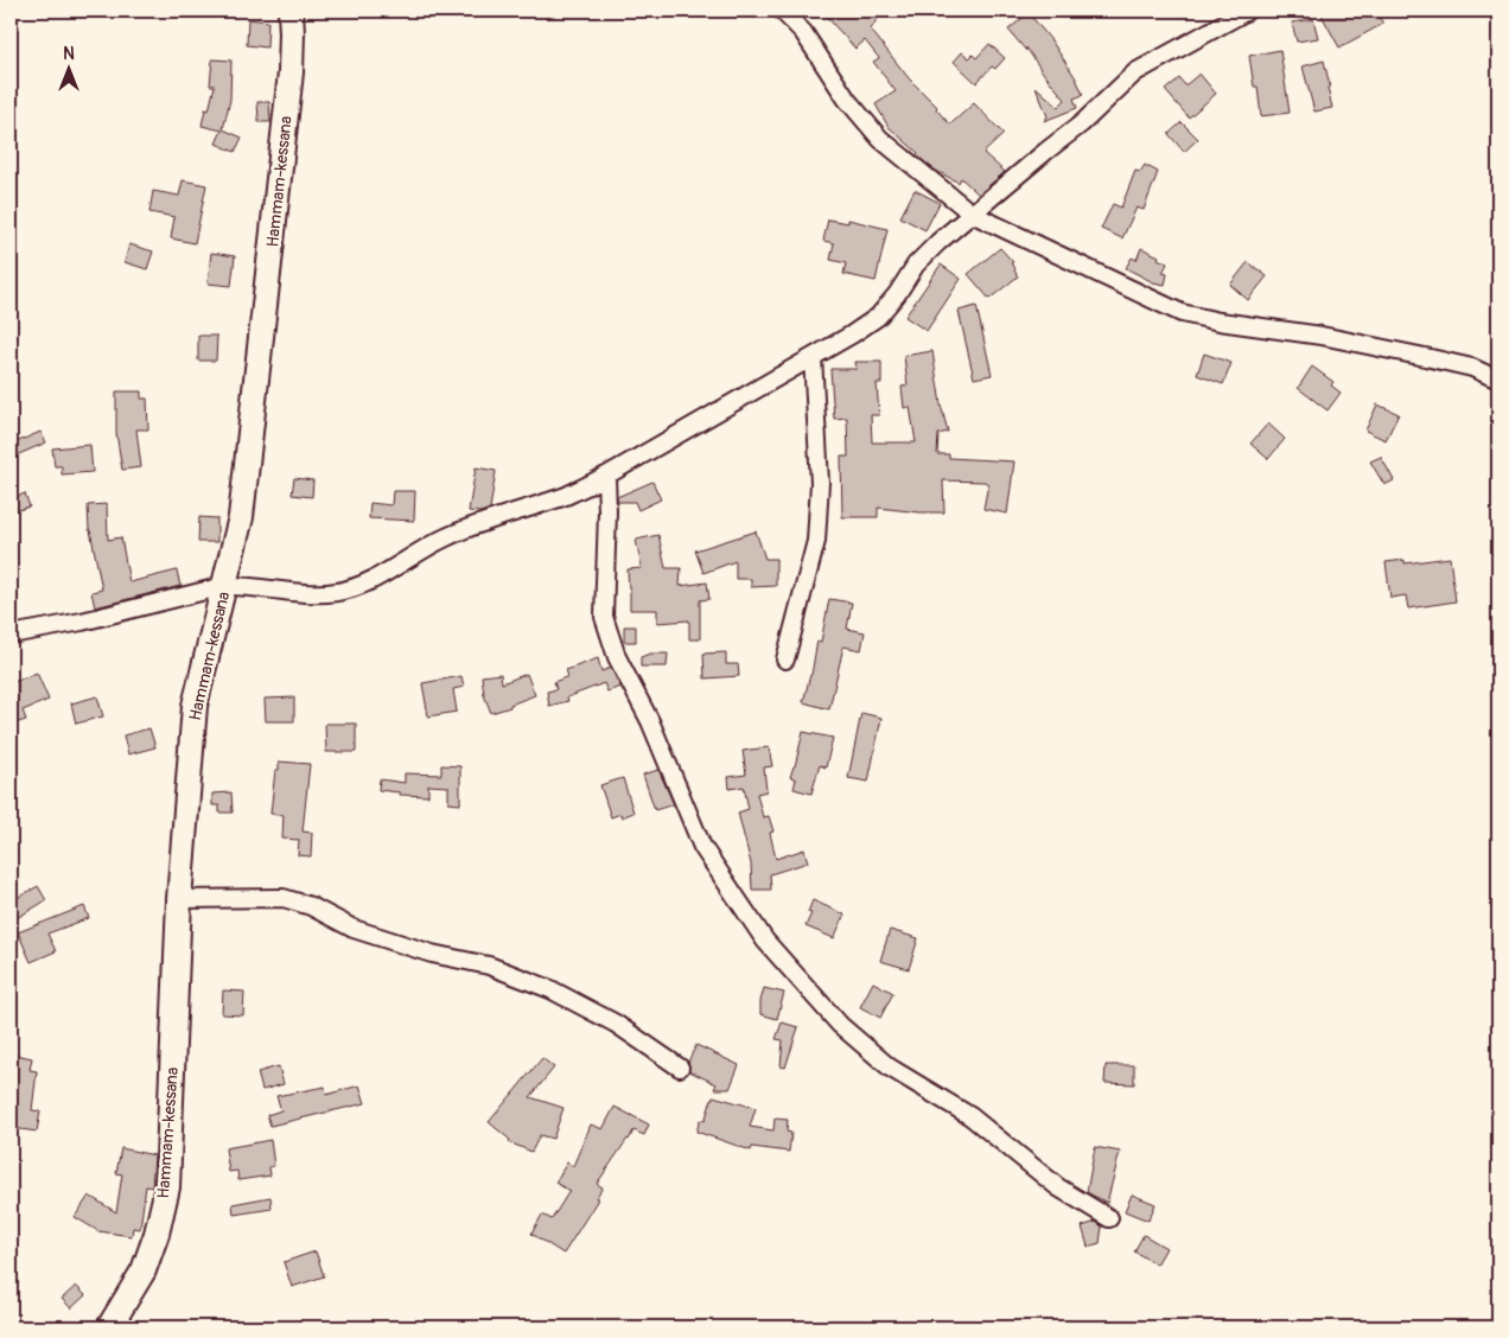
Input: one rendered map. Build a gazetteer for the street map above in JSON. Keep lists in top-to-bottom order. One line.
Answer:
{"streets":{"street":["Hammam-kessana"]},"north":"top"}
